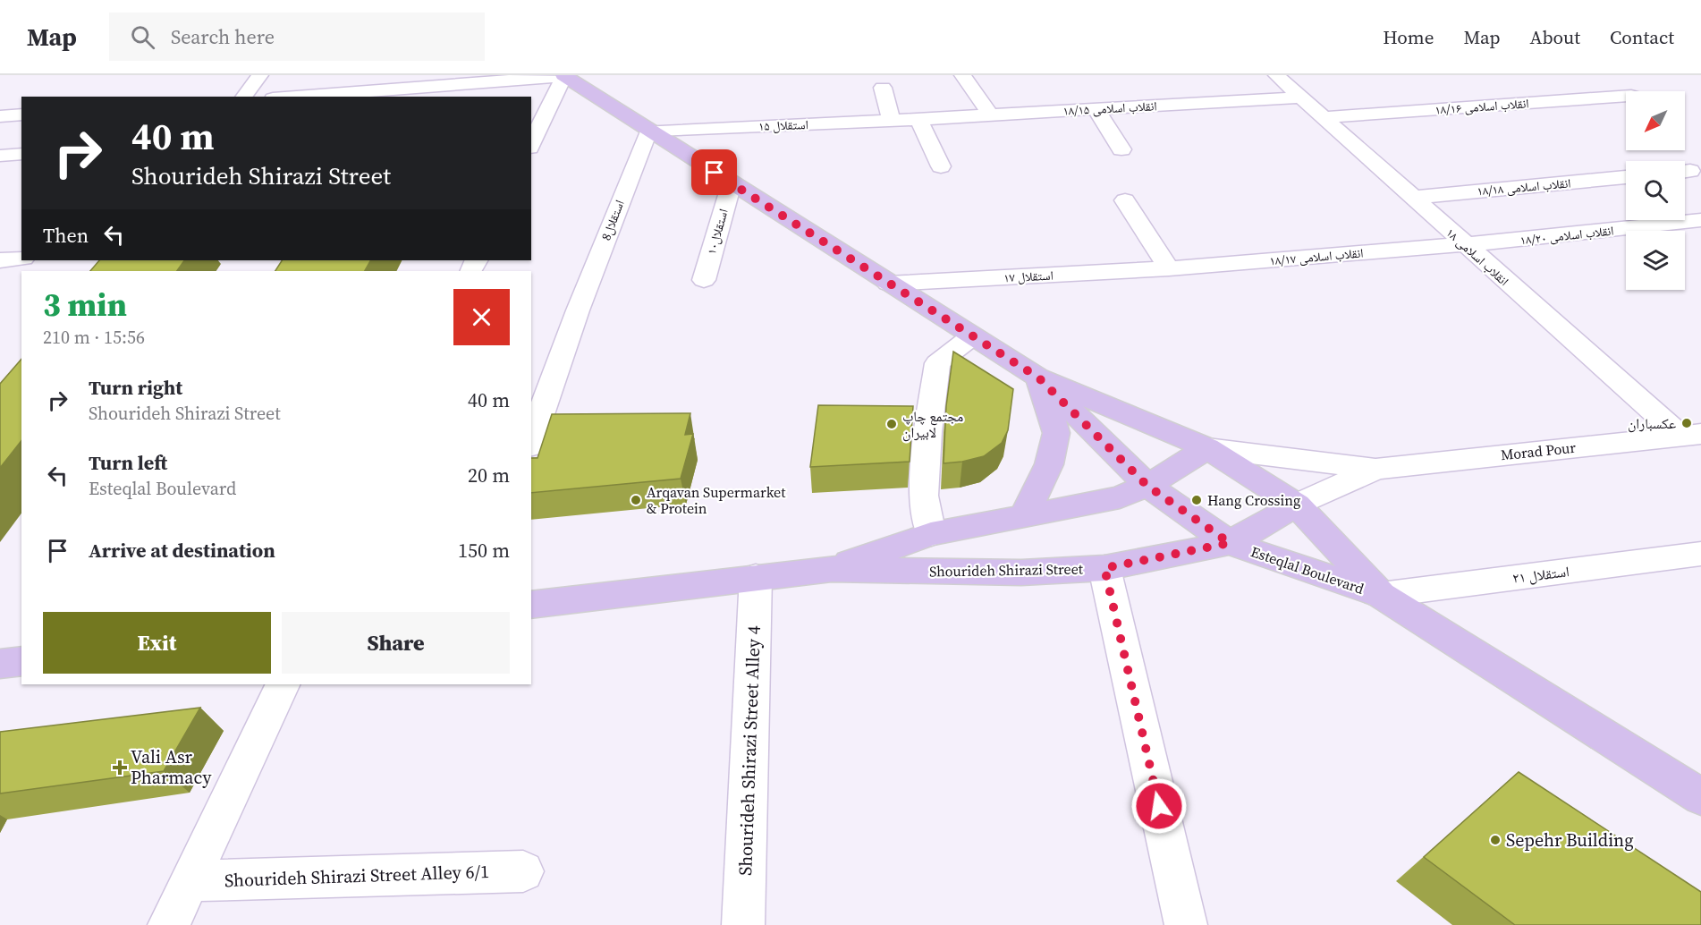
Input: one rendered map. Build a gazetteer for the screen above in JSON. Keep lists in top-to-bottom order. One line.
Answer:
{"streets":{"main road":["Shourideh Shirazi Street","Esteqlal Boulevard"],"street":["۱۸/۱۶ انقلاب اسلامی","۱۸/۱۵ انقلاب اسلامی","۱۵ استقلال","۱۸/۱۸ انقلاب اسلامی","استقلال8","استقلال۱۰","۱۸/۲۰ انقلاب اسلامی","۱۸/۱۷ انقلاب اسلامی","۱۸ انقلاب اسلامی","۱۷ استقلال","Morad Pour","۲۱ استقلال","Shourideh Shirazi Street Alley 4","Shourideh Shirazi Street Alley 6/1"]},"crossings":[["۱۸/۱۶ انقلاب اسلامی","۱۸ انقلاب اسلامی"],["۱۸/۱۵ انقلاب اسلامی","۱۵ استقلال"],["۱۸/۱۵ انقلاب اسلامی","۱۸ انقلاب اسلامی"],["۱۵ استقلال","استقلال8"],["۱۵ استقلال","Esteqlal Boulevard"],["۱۸/۱۸ انقلاب اسلامی","۱۸ انقلاب اسلامی"],["استقلال8","Esteqlal Boulevard"],["استقلال۱۰","Esteqlal Boulevard"],["۱۸/۲۰ انقلاب اسلامی","۱۸/۱۷ انقلاب اسلامی"],["۱۸/۲۰ انقلاب اسلامی","۱۸ انقلاب اسلامی"],["۱۸/۱۷ انقلاب اسلامی","۱۸ انقلاب اسلامی"],["۱۸/۱۷ انقلاب اسلامی","۱۷ استقلال"],["۱۸ انقلاب اسلامی","Morad Pour"],["۱۷ استقلال","Esteqlal Boulevard"],["Morad Pour","Shourideh Shirazi Street"],["Morad Pour","Esteqlal Boulevard"],["Shourideh Shirazi Street","Esteqlal Boulevard"],["Shourideh Shirazi Street","Shourideh Shirazi Street Alley 4"],["Esteqlal Boulevard","۲۱ استقلال"]],"places":{"other":["عکسباران","مجتمع چاپ لابيران","Arqavan Supermarket & Protein","Hang Crossing","Sepehr Building"],"health":["Vali Asr Pharmacy"]},"north":"bottom left","page":{"header":"Map","search":"Search here","nav":["Home","Map","About","Contact"],"turn":["40 m","Shourideh Shirazi Street"],"then":"Then","heading":["3 min","210 m · 15:56"],"list":[{"name":"Turn right","note":"Shourideh Shirazi Street","value":"40 m"},{"name":"Turn left","note":"Esteqlal Boulevard","value":"20 m"},{"name":"Arrive at destination","value":"150 m"}],"buttons":["Exit","Share"]}}
